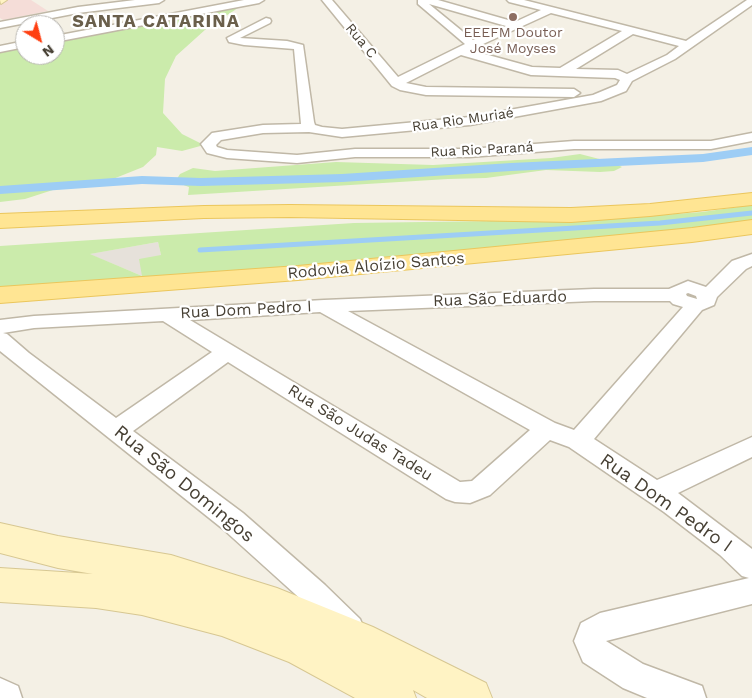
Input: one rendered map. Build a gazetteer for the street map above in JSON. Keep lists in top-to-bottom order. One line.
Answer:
{"streets":{"main road":["Rodovia Aloízio Santos"],"street":["Rua C","Rua Rio Muriaé","Rua Rio Paraná","Rua São Eduardo","Rua Dom Pedro I","Rua São Judas Tadeu","Rua São Domingos"]},"crossings":[["Rua Rio Muriaé","Rua Rio Paraná"],["Rua São Eduardo","Rua Dom Pedro I"],["Rua Dom Pedro I","Rua São Judas Tadeu"]],"districts":["SANTA CATARINA"],"places":["EEEFM Doutor José Moyses"],"north":"bottom right"}
